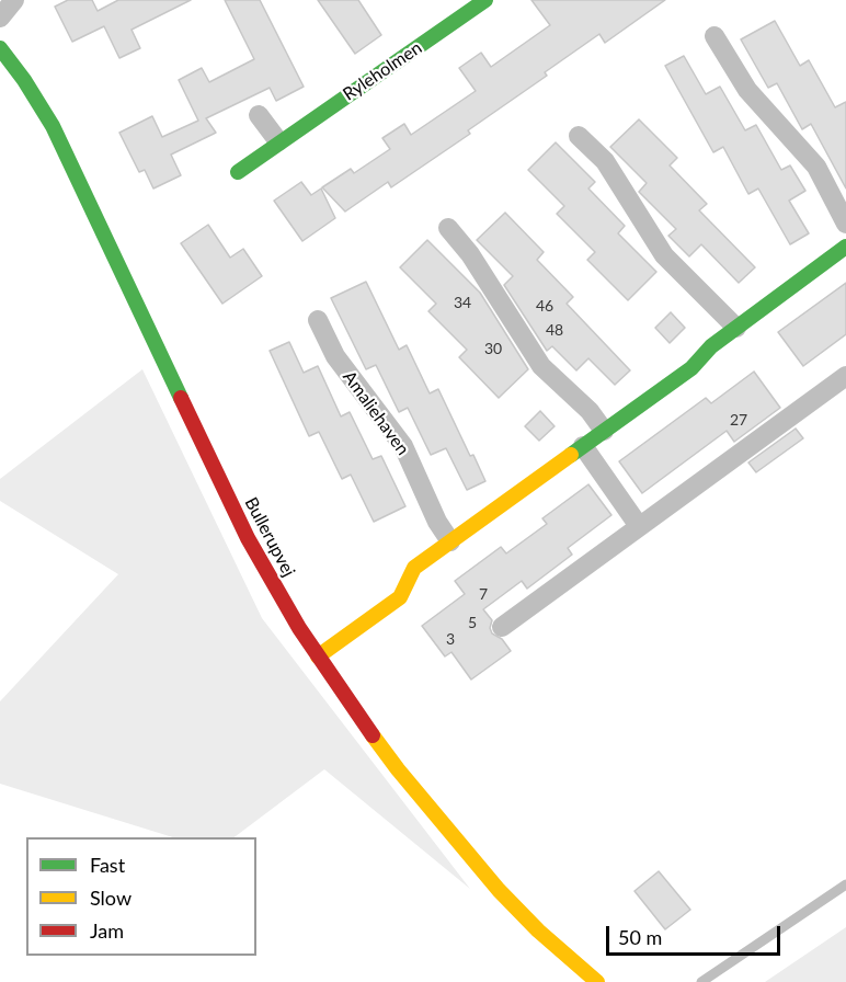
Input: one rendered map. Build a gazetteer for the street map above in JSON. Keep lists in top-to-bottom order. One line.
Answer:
{"streets":{"street":["Ryleholmen","Amaliehaven","Bullerupvej"]},"house_numbers":["34","46","48","30","27","7","5","3"],"legend":["Fast","Slow","Jam"],"scale_bar":"50 m"}
